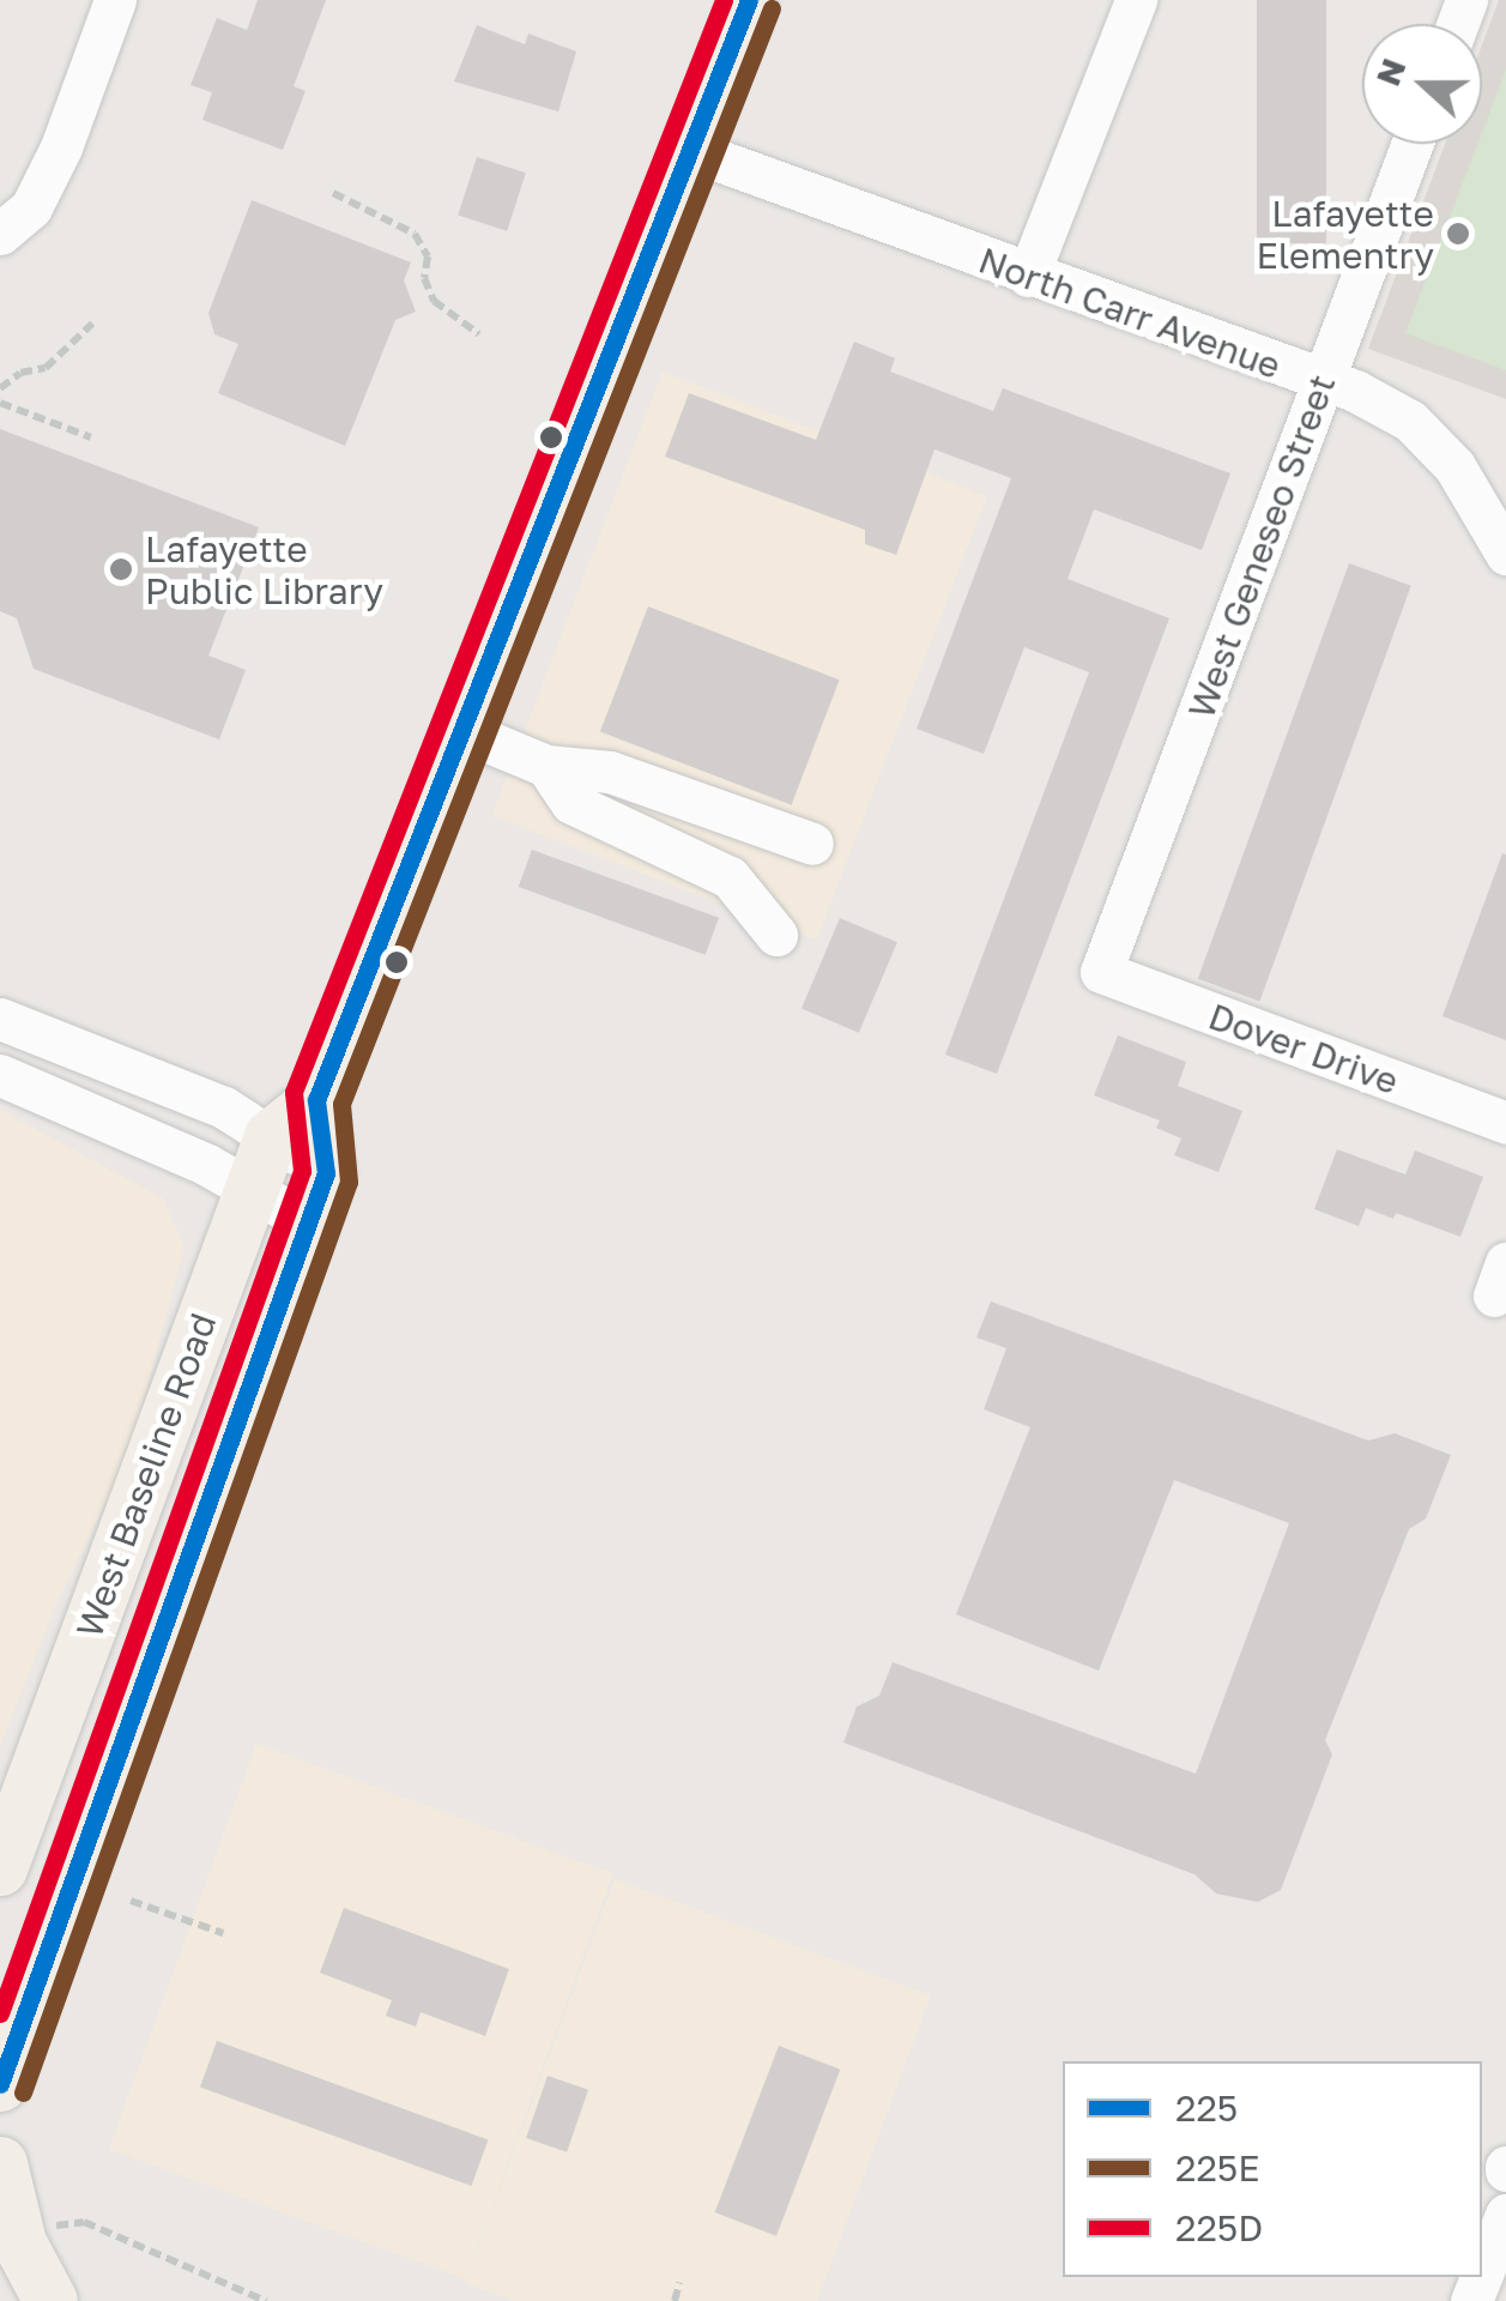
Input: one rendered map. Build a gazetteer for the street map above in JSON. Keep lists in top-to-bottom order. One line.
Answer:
{"streets":{"main road":["West Baseline Road"],"street":["North Carr Avenue","West Geneseo Street","Dover Drive"]},"crossings":[["North Carr Avenue","West Geneseo Street"],["North Carr Avenue","West Baseline Road"],["West Geneseo Street","Dover Drive"]],"places":["Lafayette Elementry","Lafayette Public Library"],"lines":["transit line 225","transit line 225D","transit line 225E"],"legend":["225","225E","225D"],"north":"left"}
